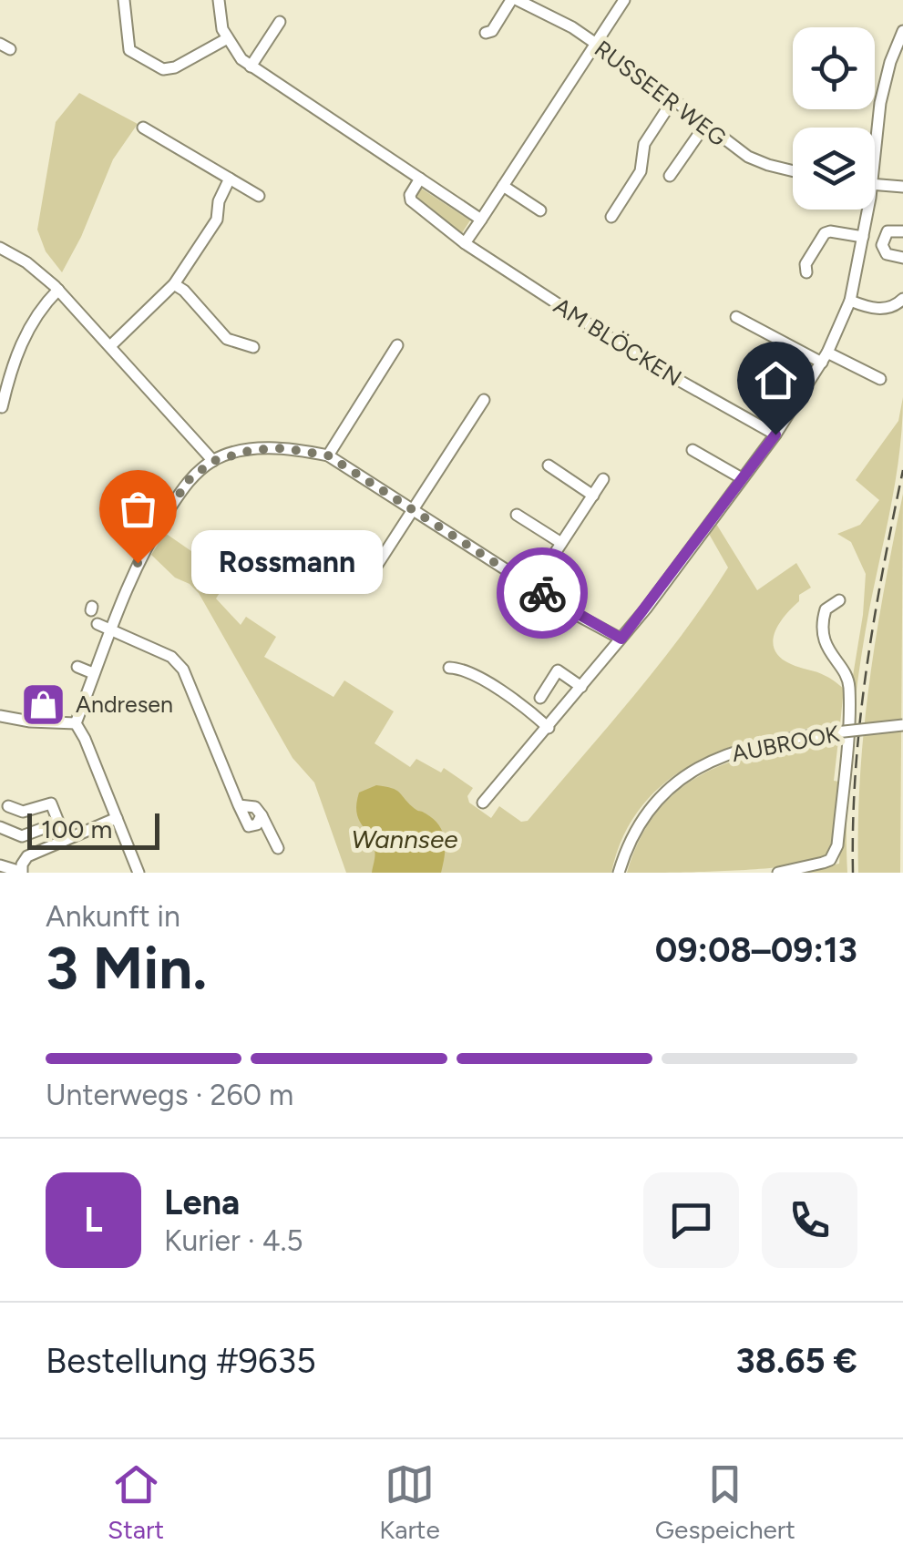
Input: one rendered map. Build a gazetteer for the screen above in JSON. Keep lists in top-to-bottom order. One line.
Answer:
{"streets":{"street":["RUSSEER WEG","AM BLÖCKEN","AUBROOK"]},"water":["Wannsee"],"places":{"other":["Rossmann"],"shop":["Andresen"]},"scale_bar":"100 m","page":{"bubble":"Rossmann","scale":"100 m","heading":["3 Min.","Ankunft in","09:08–09:13"],"panel":["Lena","Kurier · 4.5","Bestellung #9635","38.65 €"],"bar":"Unterwegs · 260 m","round":"L","tabs":["Start","Karte","Gespeichert"]}}
